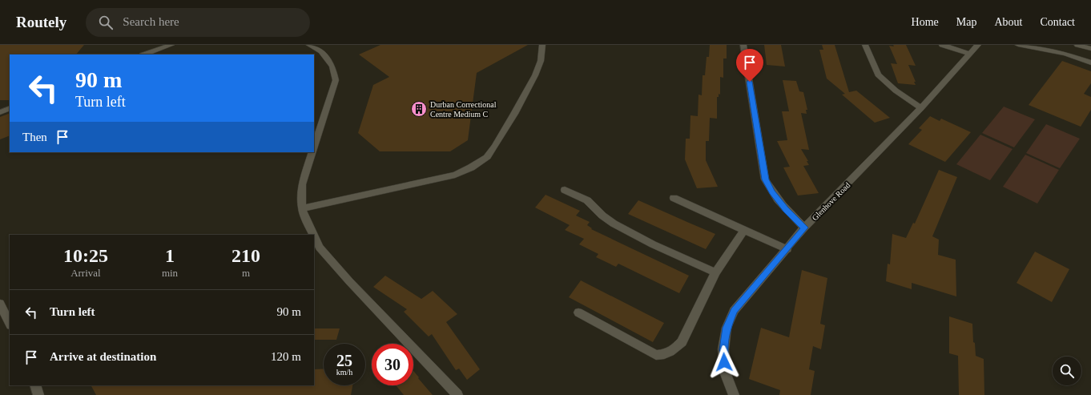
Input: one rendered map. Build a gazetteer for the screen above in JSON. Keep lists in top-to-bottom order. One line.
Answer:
{"streets":{"street":["Glenhove Road"]},"places":{"building":["Durban Correctional Centre Medium C"]},"page":{"header":"Routely","search":"Search here","nav":["Home","Map","About","Contact"],"turn":["90 m","Turn left"],"then":"Then","eta":["10:25","Arrival","1","min","210","m"],"list":[{"name":"Turn left","value":"90 m"},{"name":"Arrive at destination","value":"120 m"}],"speed":"25 km/h","limit":"30"}}
